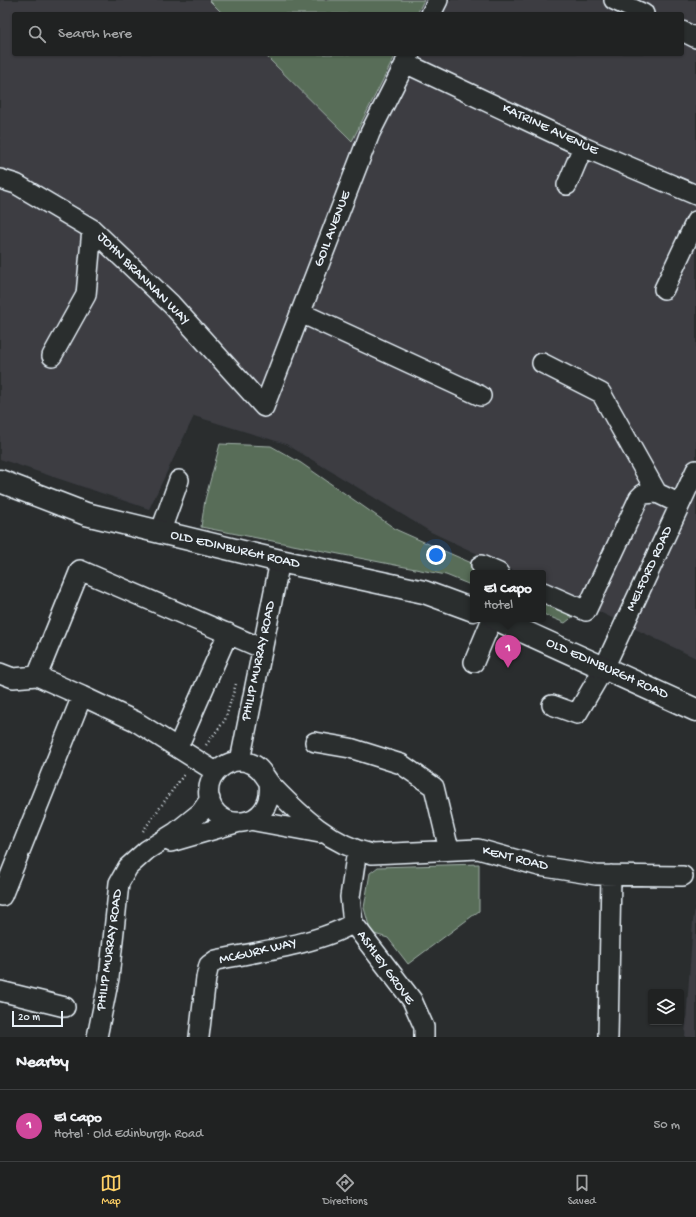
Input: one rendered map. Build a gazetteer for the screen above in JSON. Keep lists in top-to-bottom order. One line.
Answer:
{"streets":{"main road":["OLD EDINBURGH ROAD"],"street":["KATRINE AVENUE","GOIL AVENUE","JOHN BRANNAN WAY","MELFORD ROAD","PHILIP MURRAY ROAD","KENT ROAD","MCGURK WAY","ASHLEY GROVE"]},"crossings":[["KATRINE AVENUE","GOIL AVENUE"],["GOIL AVENUE","JOHN BRANNAN WAY"],["OLD EDINBURGH ROAD","MELFORD ROAD"],["OLD EDINBURGH ROAD","PHILIP MURRAY ROAD"],["PHILIP MURRAY ROAD","KENT ROAD"],["KENT ROAD","ASHLEY GROVE"],["MCGURK WAY","ASHLEY GROVE"]],"scale_bar":"20 m","page":{"search":"Search here","popup":["El Capo","Hotel"],"pins":"1","scale":"20 m","heading":"Nearby","list":[{"mark":"1","name":"El Capo","note":"Hotel · Old Edinburgh Road","value":"50 m"}],"nav":["Map","Directions","Saved"]}}
